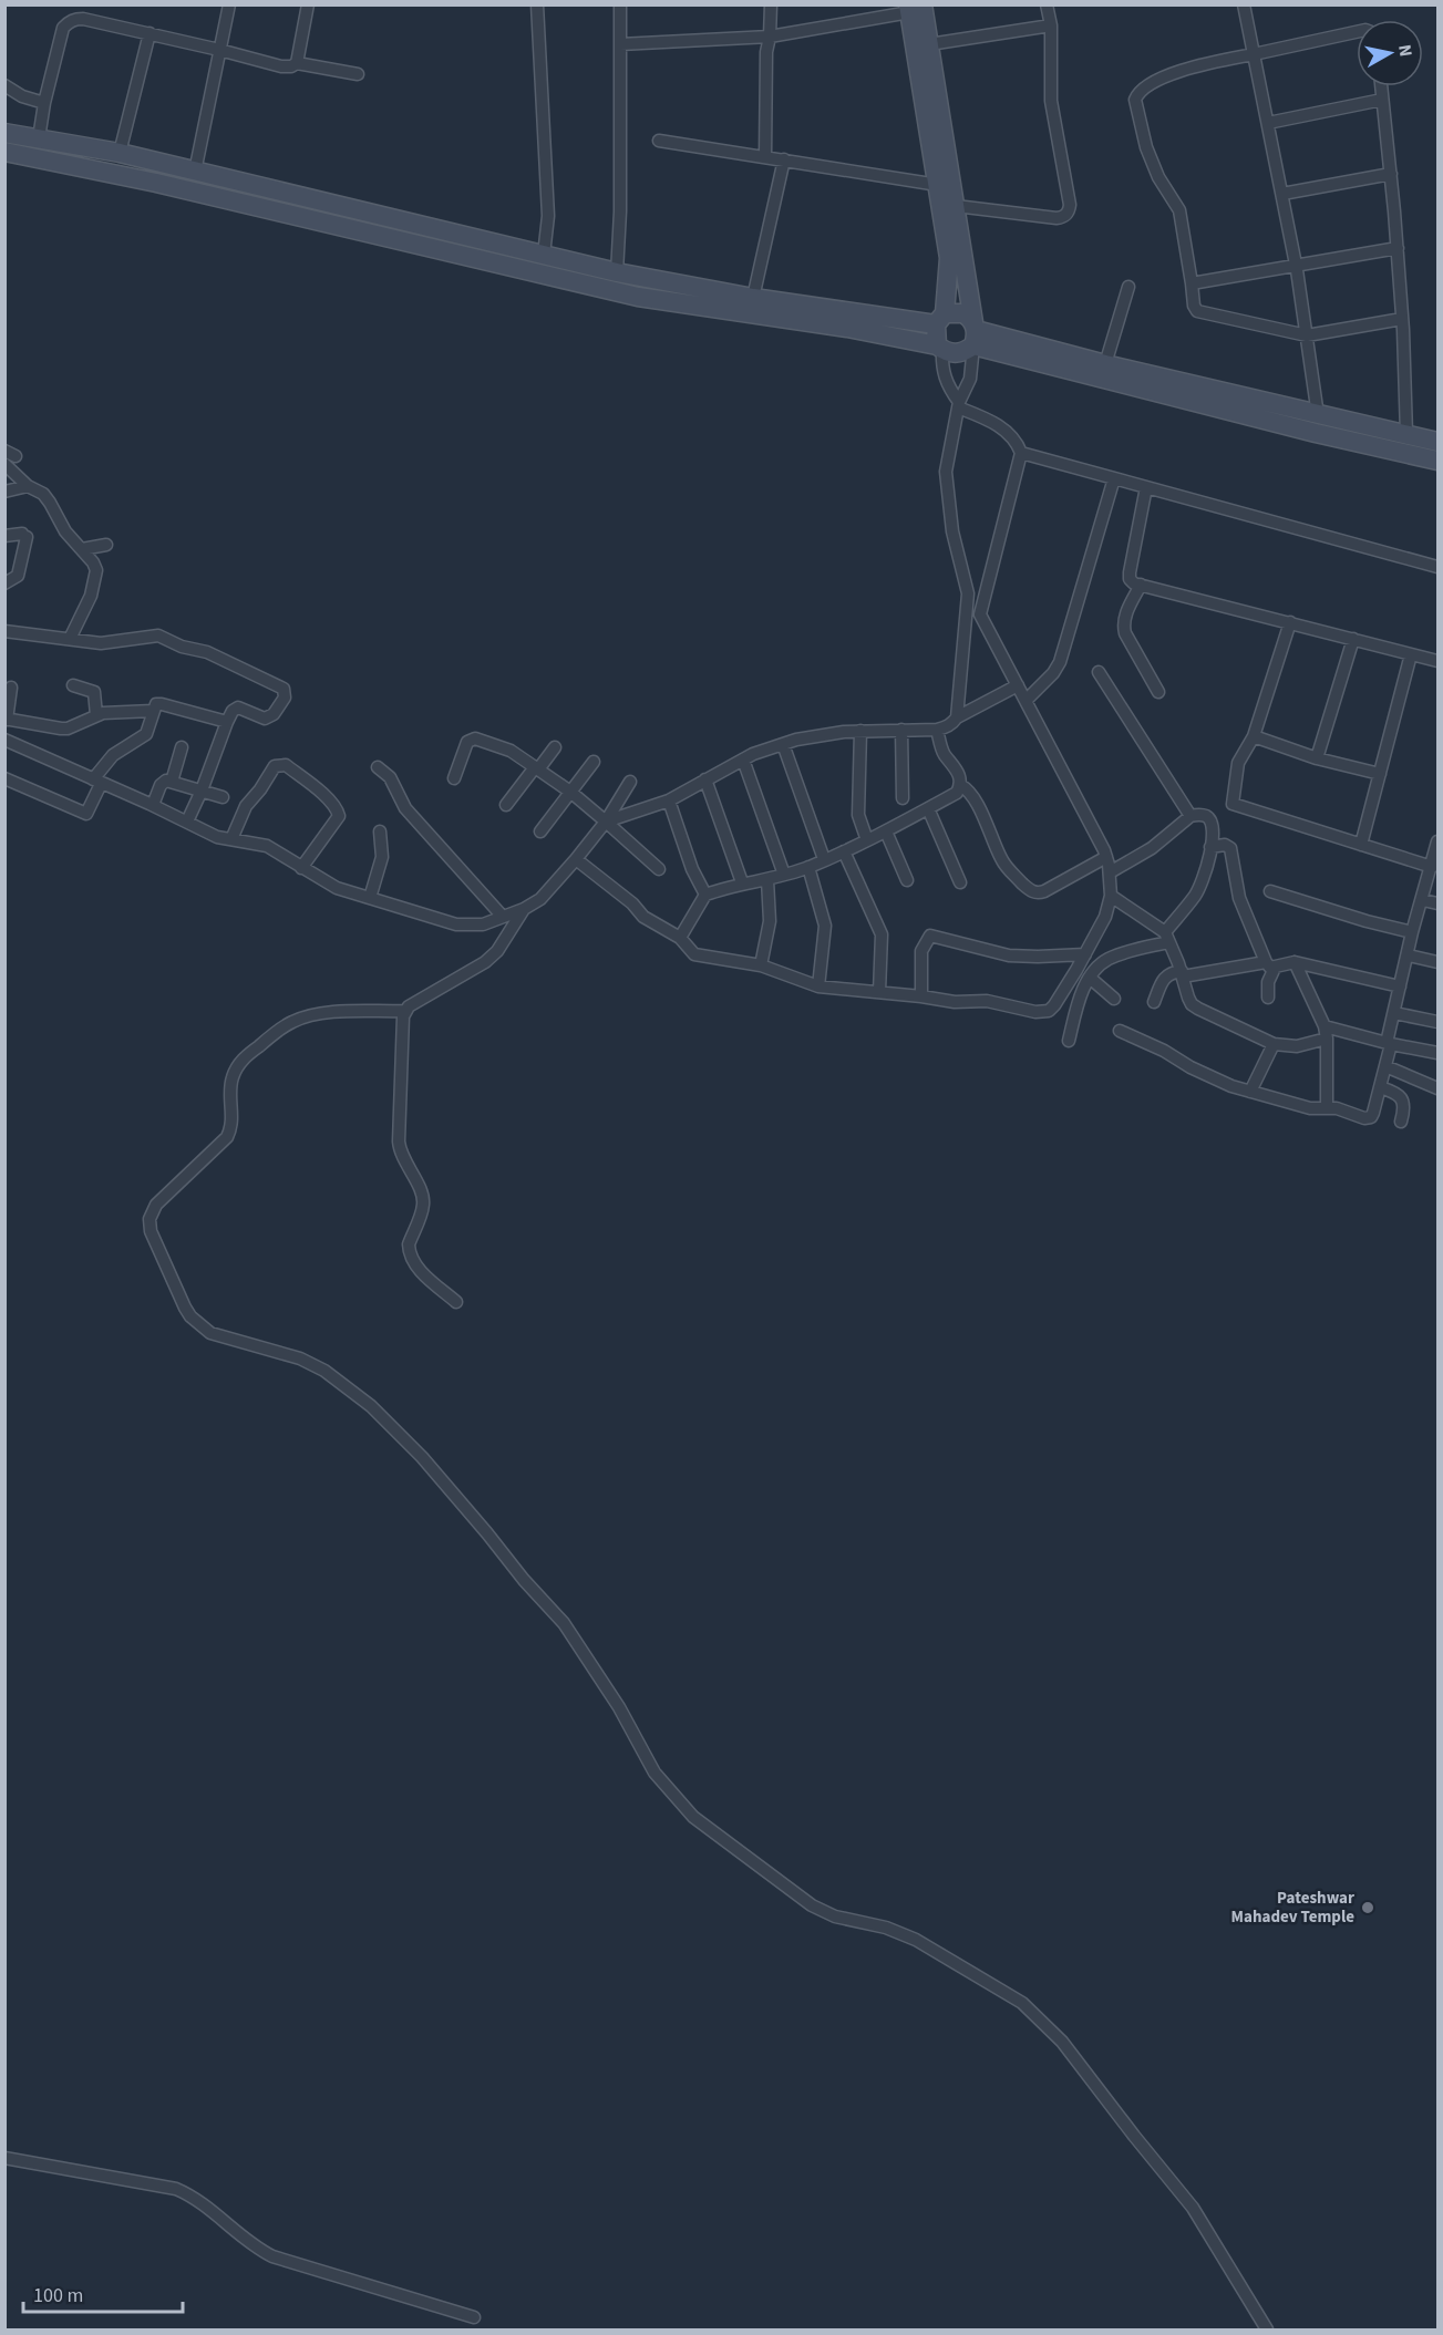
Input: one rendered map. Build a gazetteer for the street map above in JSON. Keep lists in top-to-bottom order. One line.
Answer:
{"places":["Pateshwar Mahadev Temple"],"scale_bar":"100 m","north":"right"}
